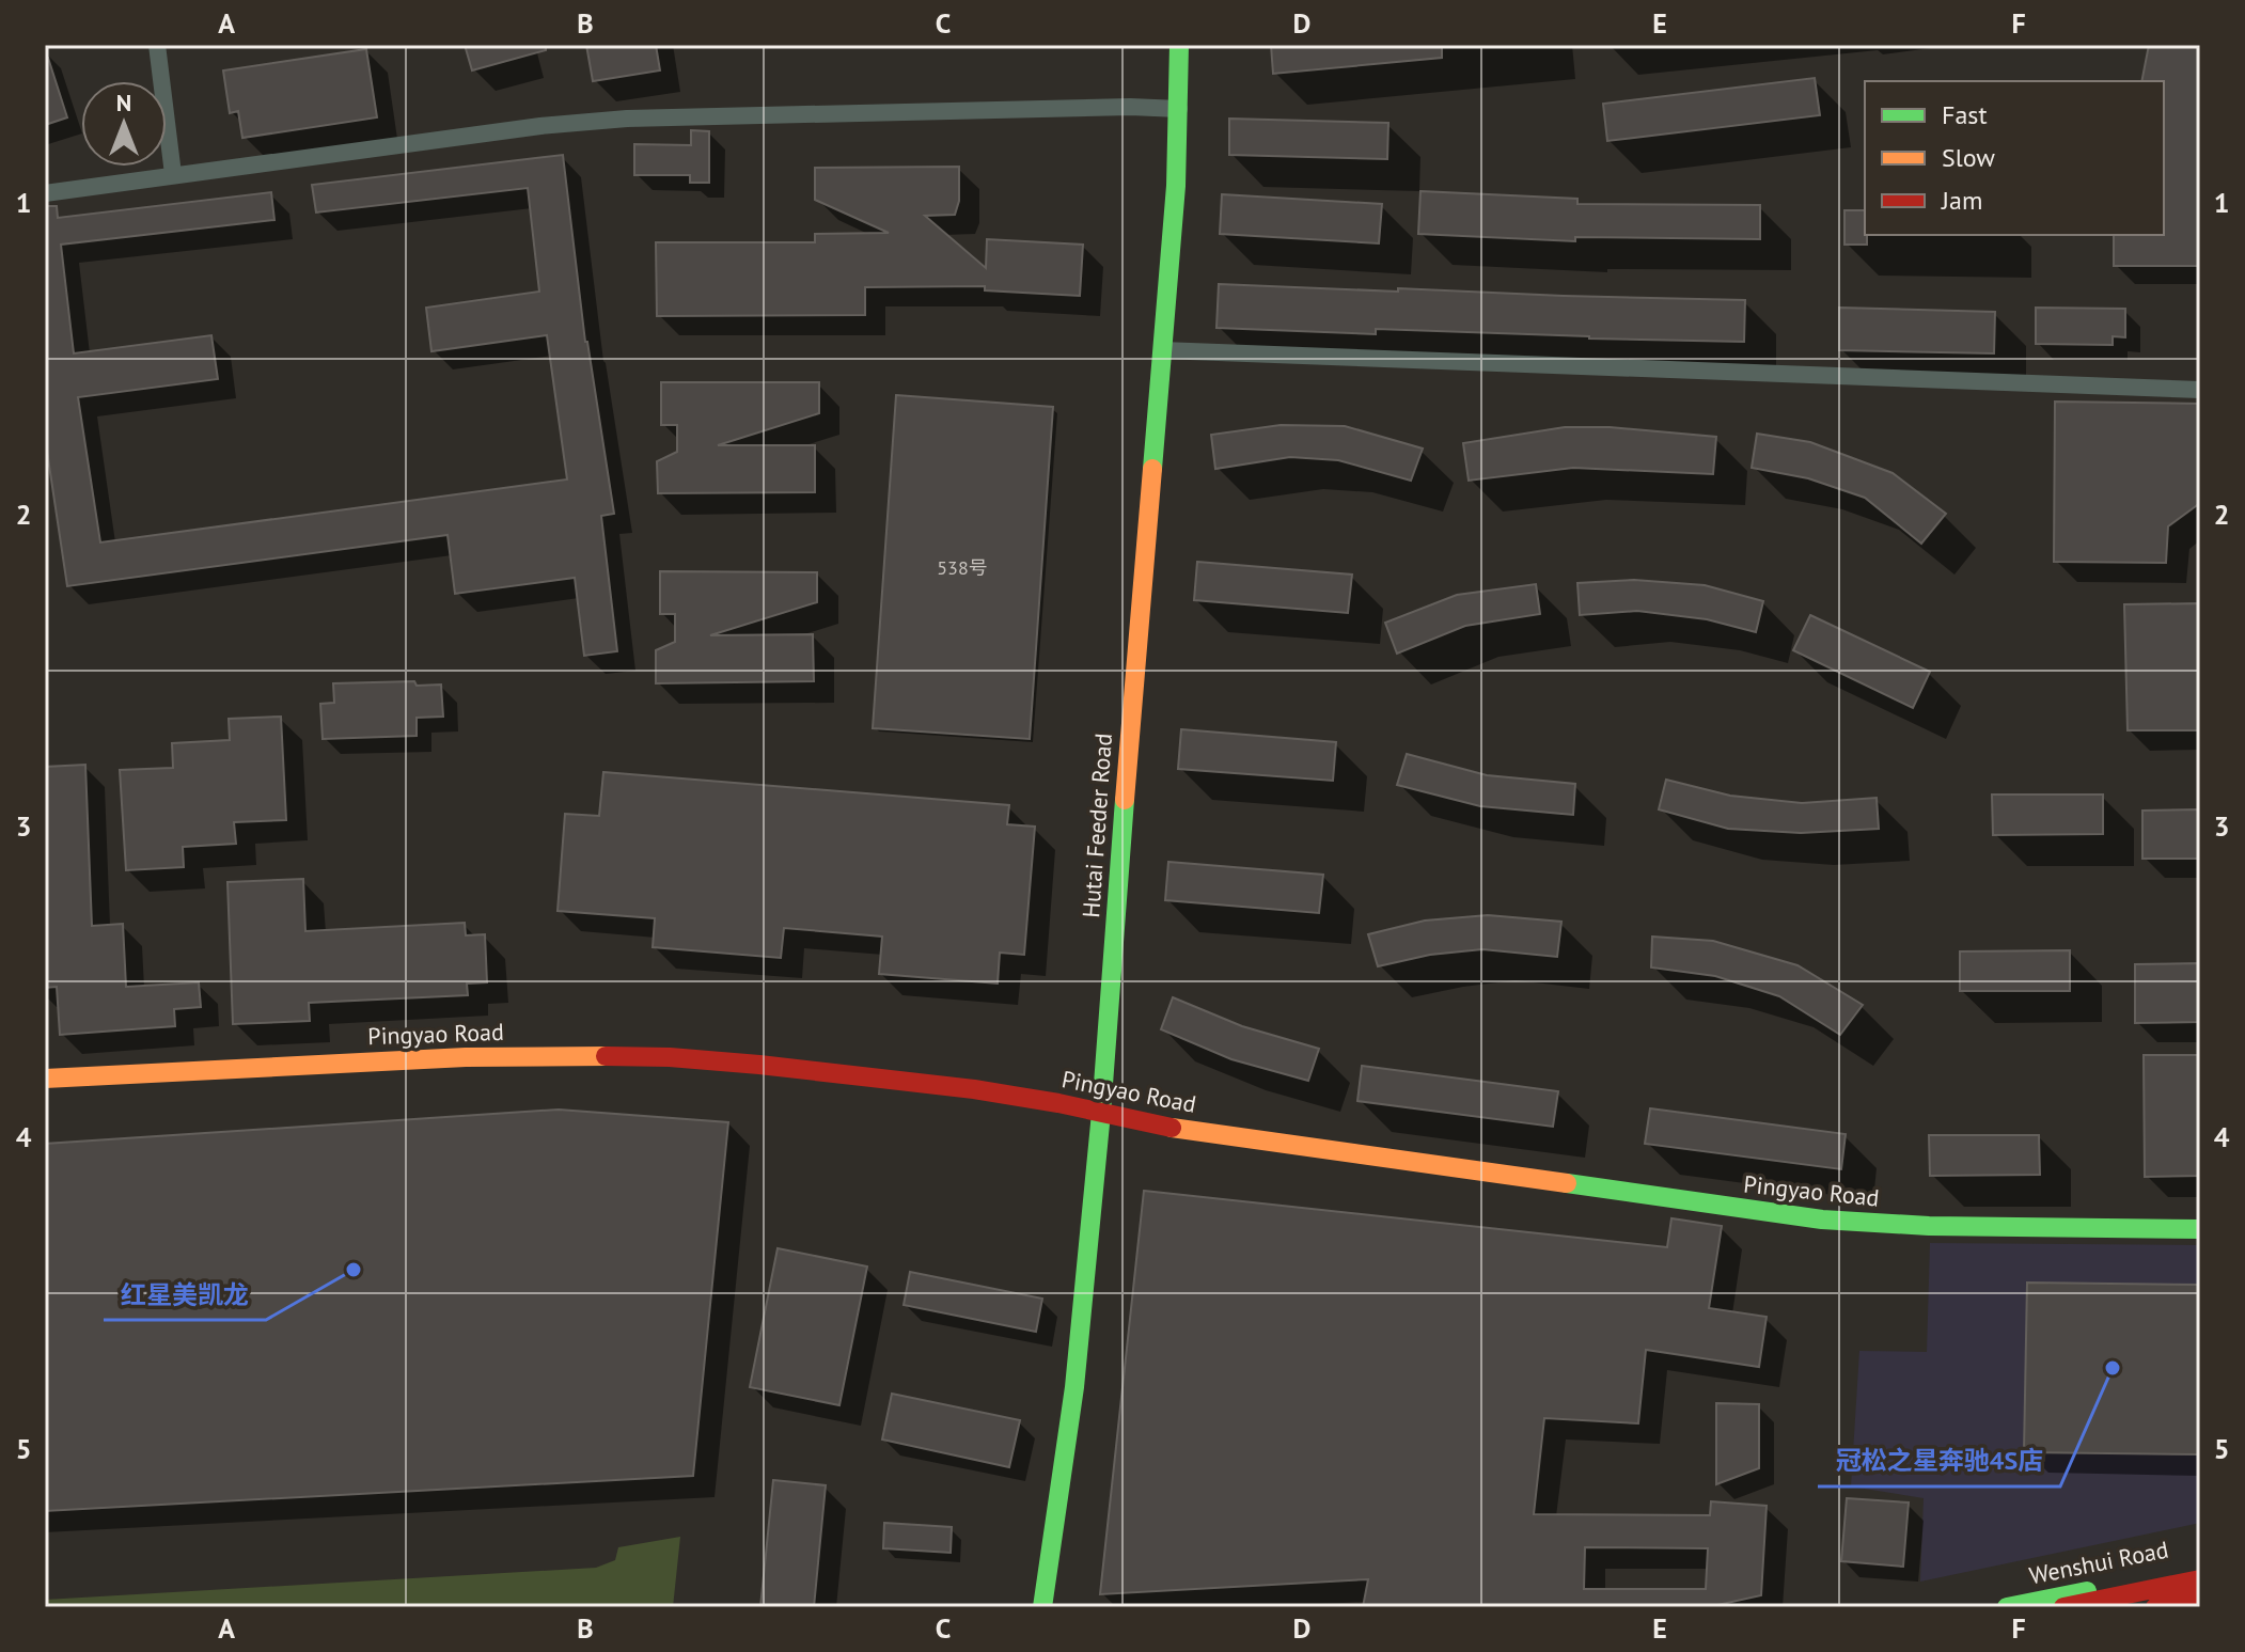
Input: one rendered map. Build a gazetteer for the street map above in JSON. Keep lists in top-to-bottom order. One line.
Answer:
{"streets":{"main road":["Hutai Feeder Road","Pingyao Road","Wenshui Road"]},"crossings":[["Hutai Feeder Road","Pingyao Road"]],"places":["红星美凯龙","冠松之星奔驰4S店"],"house_numbers":["538号"],"legend":["Fast","Slow","Jam"],"north":"top","grid":{"columns":["A","B","C","D","E","F"],"rows":["1","2","3","4","5"]}}
